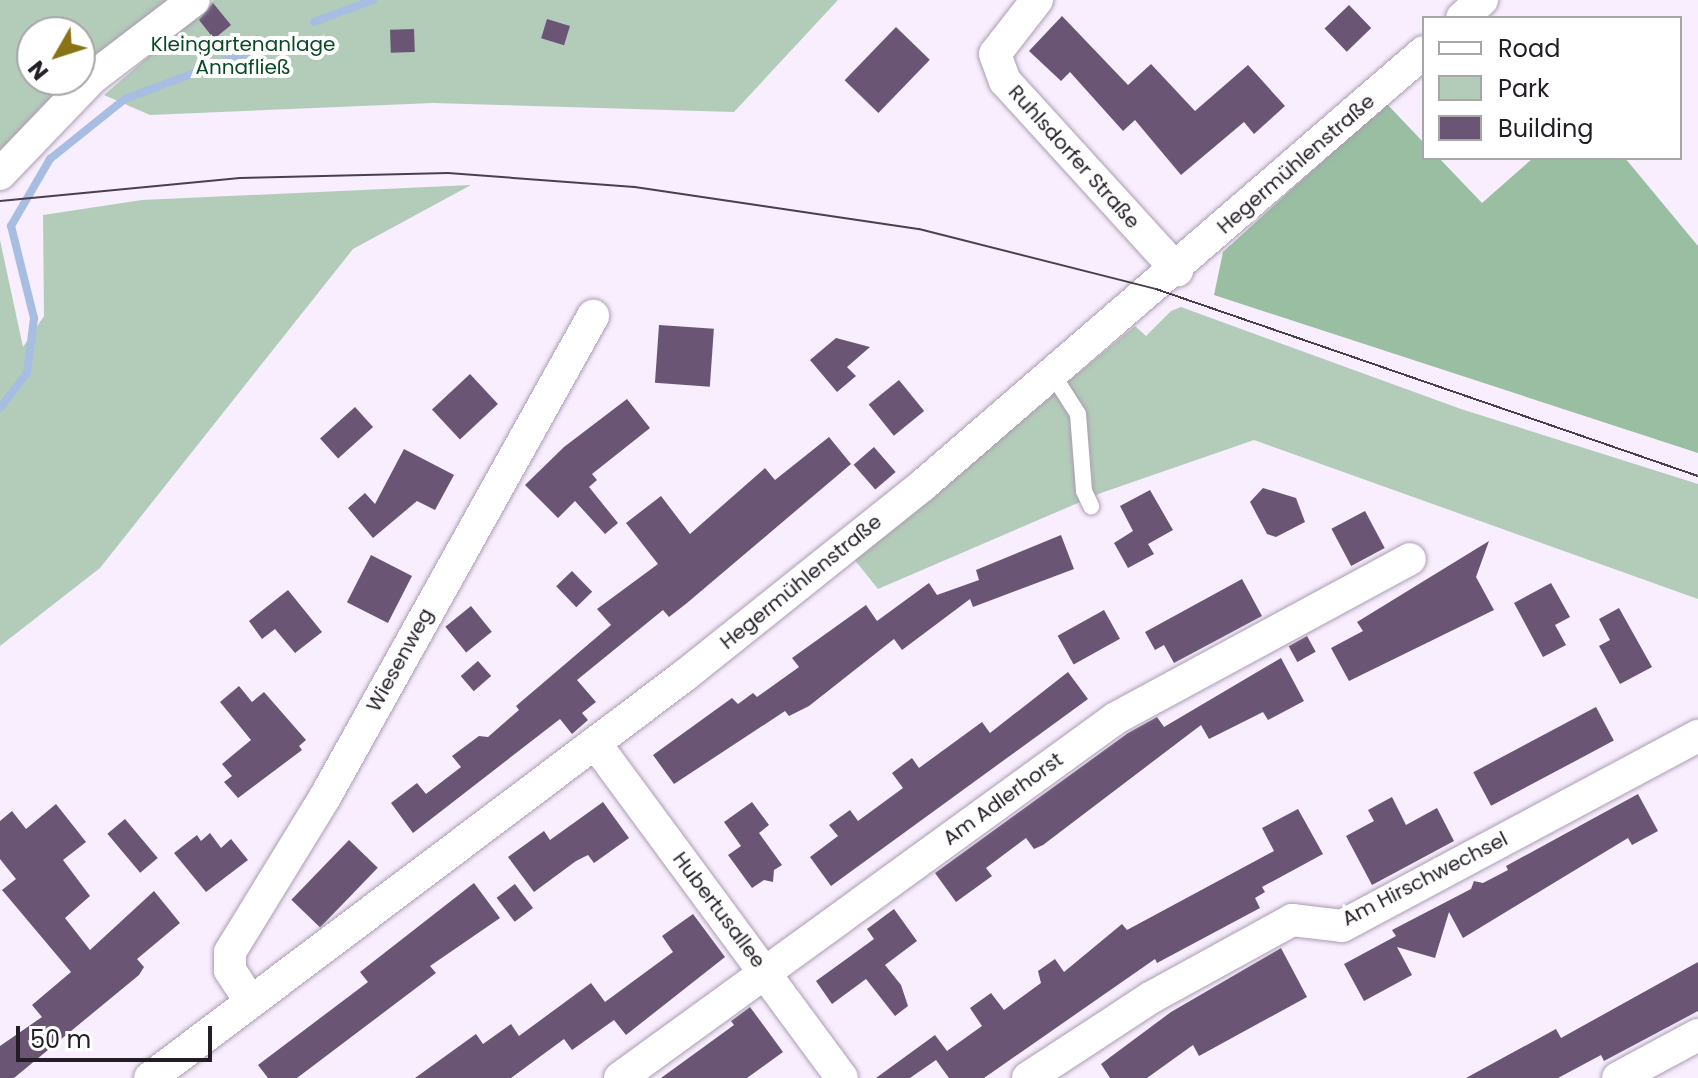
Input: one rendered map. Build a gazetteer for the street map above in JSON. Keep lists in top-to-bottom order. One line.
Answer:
{"streets":{"street":["Ruhlsdorfer Straße","Hegermühlenstraße","Wiesenweg","Am Adlerhorst","Am Hirschwechsel","Hubertusallee"]},"crossings":[["Ruhlsdorfer Straße","Hegermühlenstraße"],["Hegermühlenstraße","Wiesenweg"],["Hegermühlenstraße","Hubertusallee"],["Am Adlerhorst","Hubertusallee"]],"parks":["Kleingartenanlage Annafließ"],"legend":["Road","Park","Building"],"scale_bar":"50 m","north":"bottom left"}
